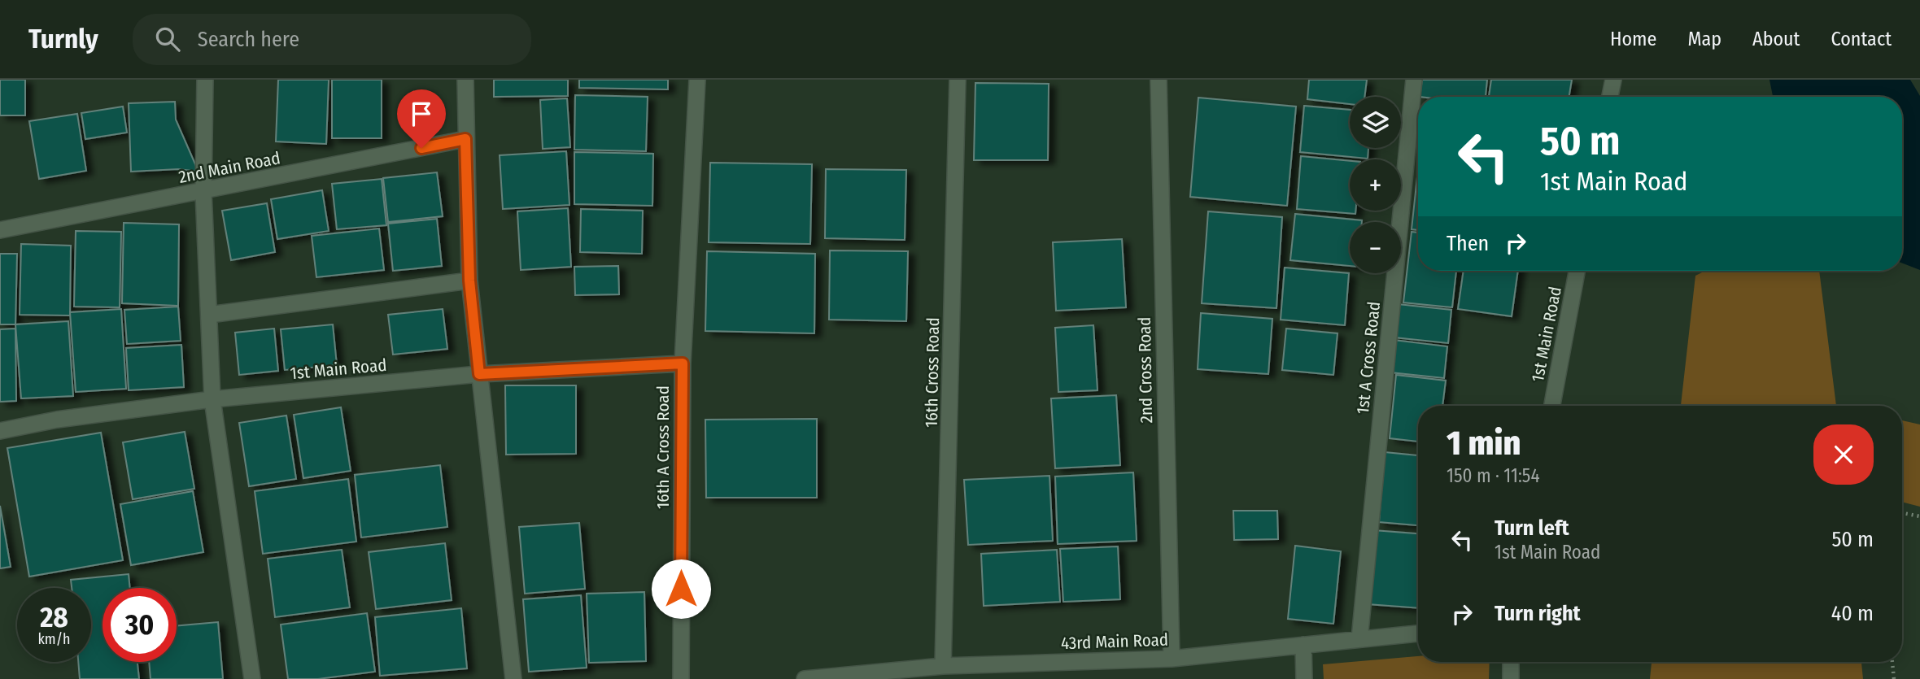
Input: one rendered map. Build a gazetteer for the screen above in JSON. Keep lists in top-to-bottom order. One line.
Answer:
{"streets":{"street":["2nd Main Road","1st Main Road","1st A Cross Road","2nd Cross Road","16th Cross Road","16th A Cross Road","43rd Main Road"]},"crossings":[["1st Main Road","16th A Cross Road"],["1st A Cross Road","43rd Main Road"],["2nd Cross Road","43rd Main Road"],["16th Cross Road","43rd Main Road"]],"page":{"header":"Turnly","search":"Search here","nav":["Home","Map","About","Contact"],"map_buttons":["+","−"],"turn":["50 m","1st Main Road"],"then":"Then","heading":["1 min","150 m · 11:54"],"list":[{"name":"Turn left","note":"1st Main Road","value":"50 m"},{"name":"Turn right","value":"40 m"}],"speed":"28 km/h","limit":"30"}}
